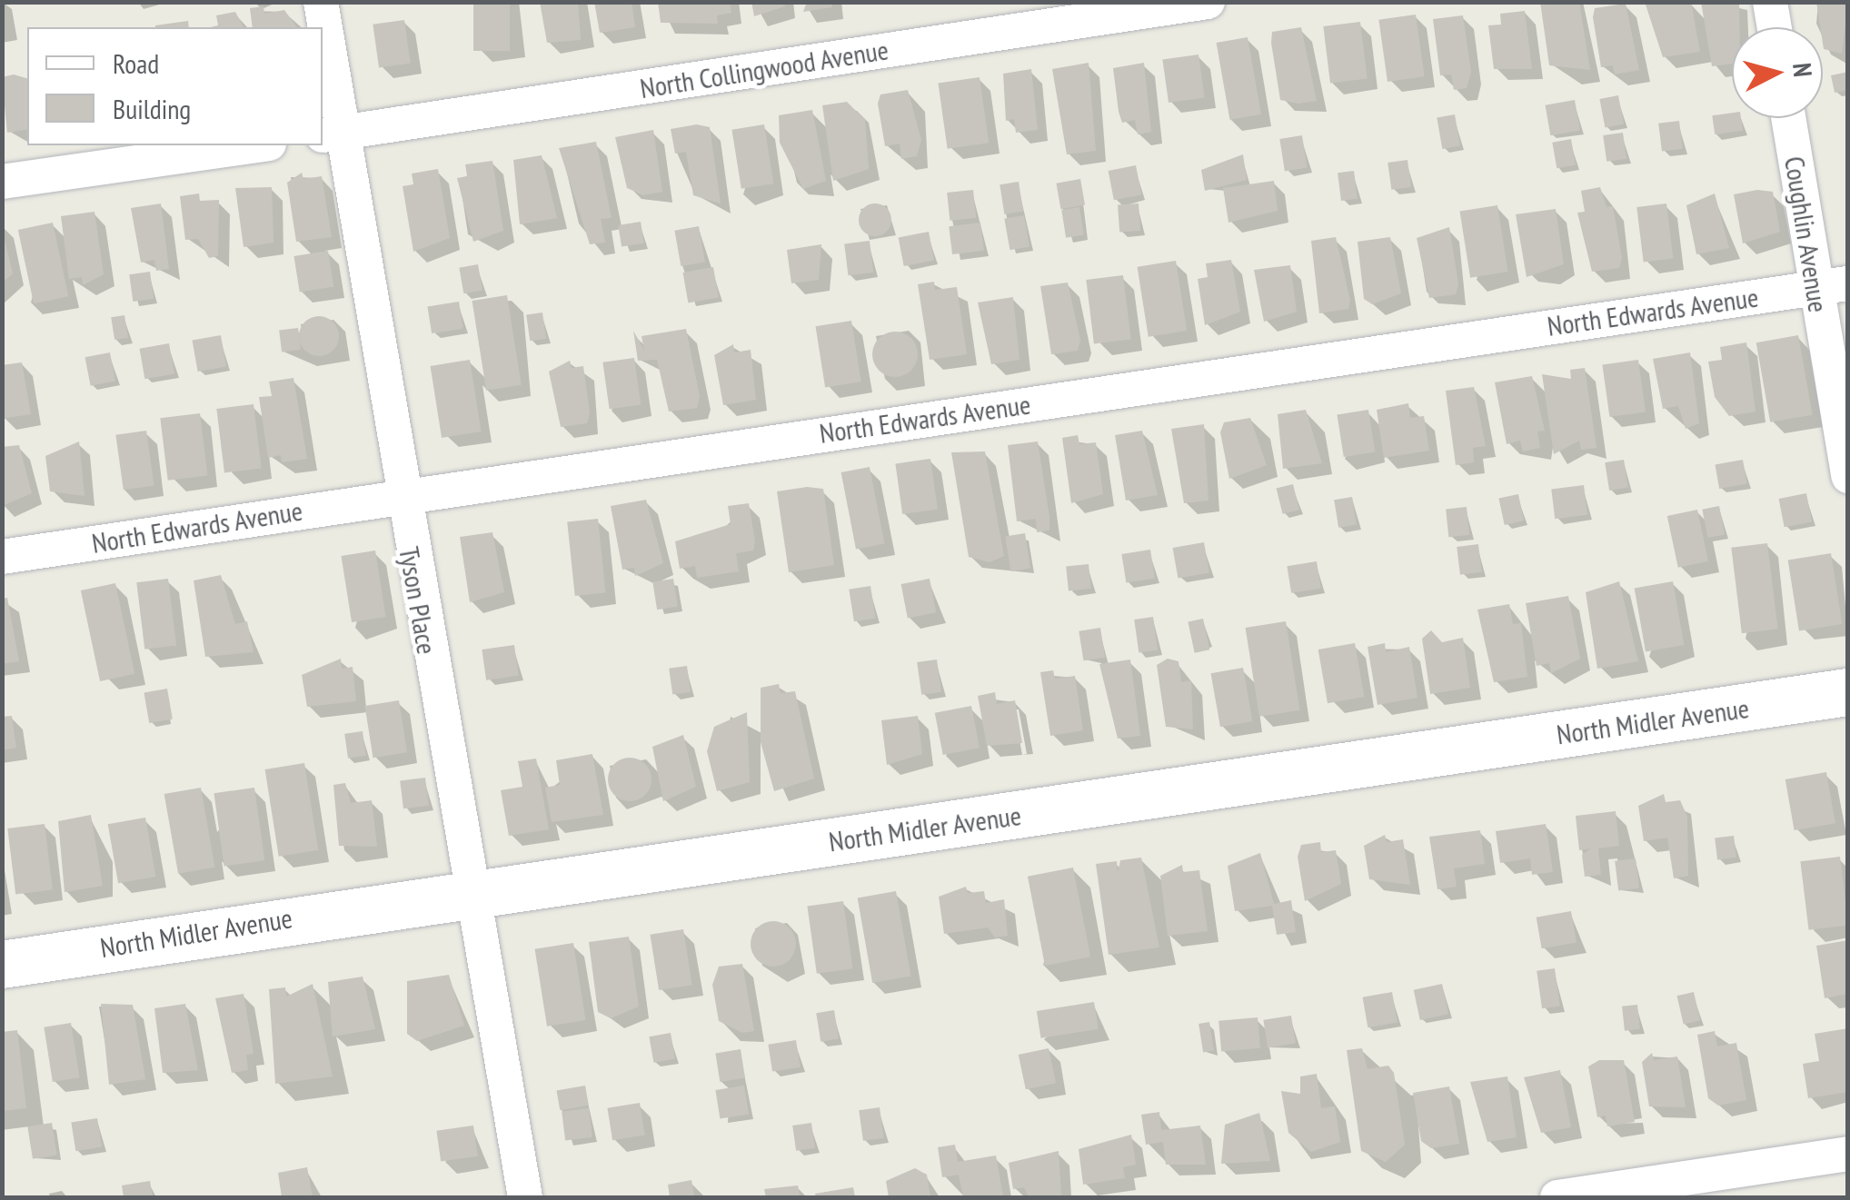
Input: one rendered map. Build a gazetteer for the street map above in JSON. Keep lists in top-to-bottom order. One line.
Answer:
{"streets":{"main road":["North Midler Avenue"],"street":["North Collingwood Avenue","Coughlin Avenue","North Edwards Avenue","Tyson Place"]},"crossings":[["North Collingwood Avenue","Tyson Place"],["Coughlin Avenue","North Edwards Avenue"],["North Edwards Avenue","Tyson Place"],["Tyson Place","North Midler Avenue"]],"legend":["Road","Building"],"north":"right"}
